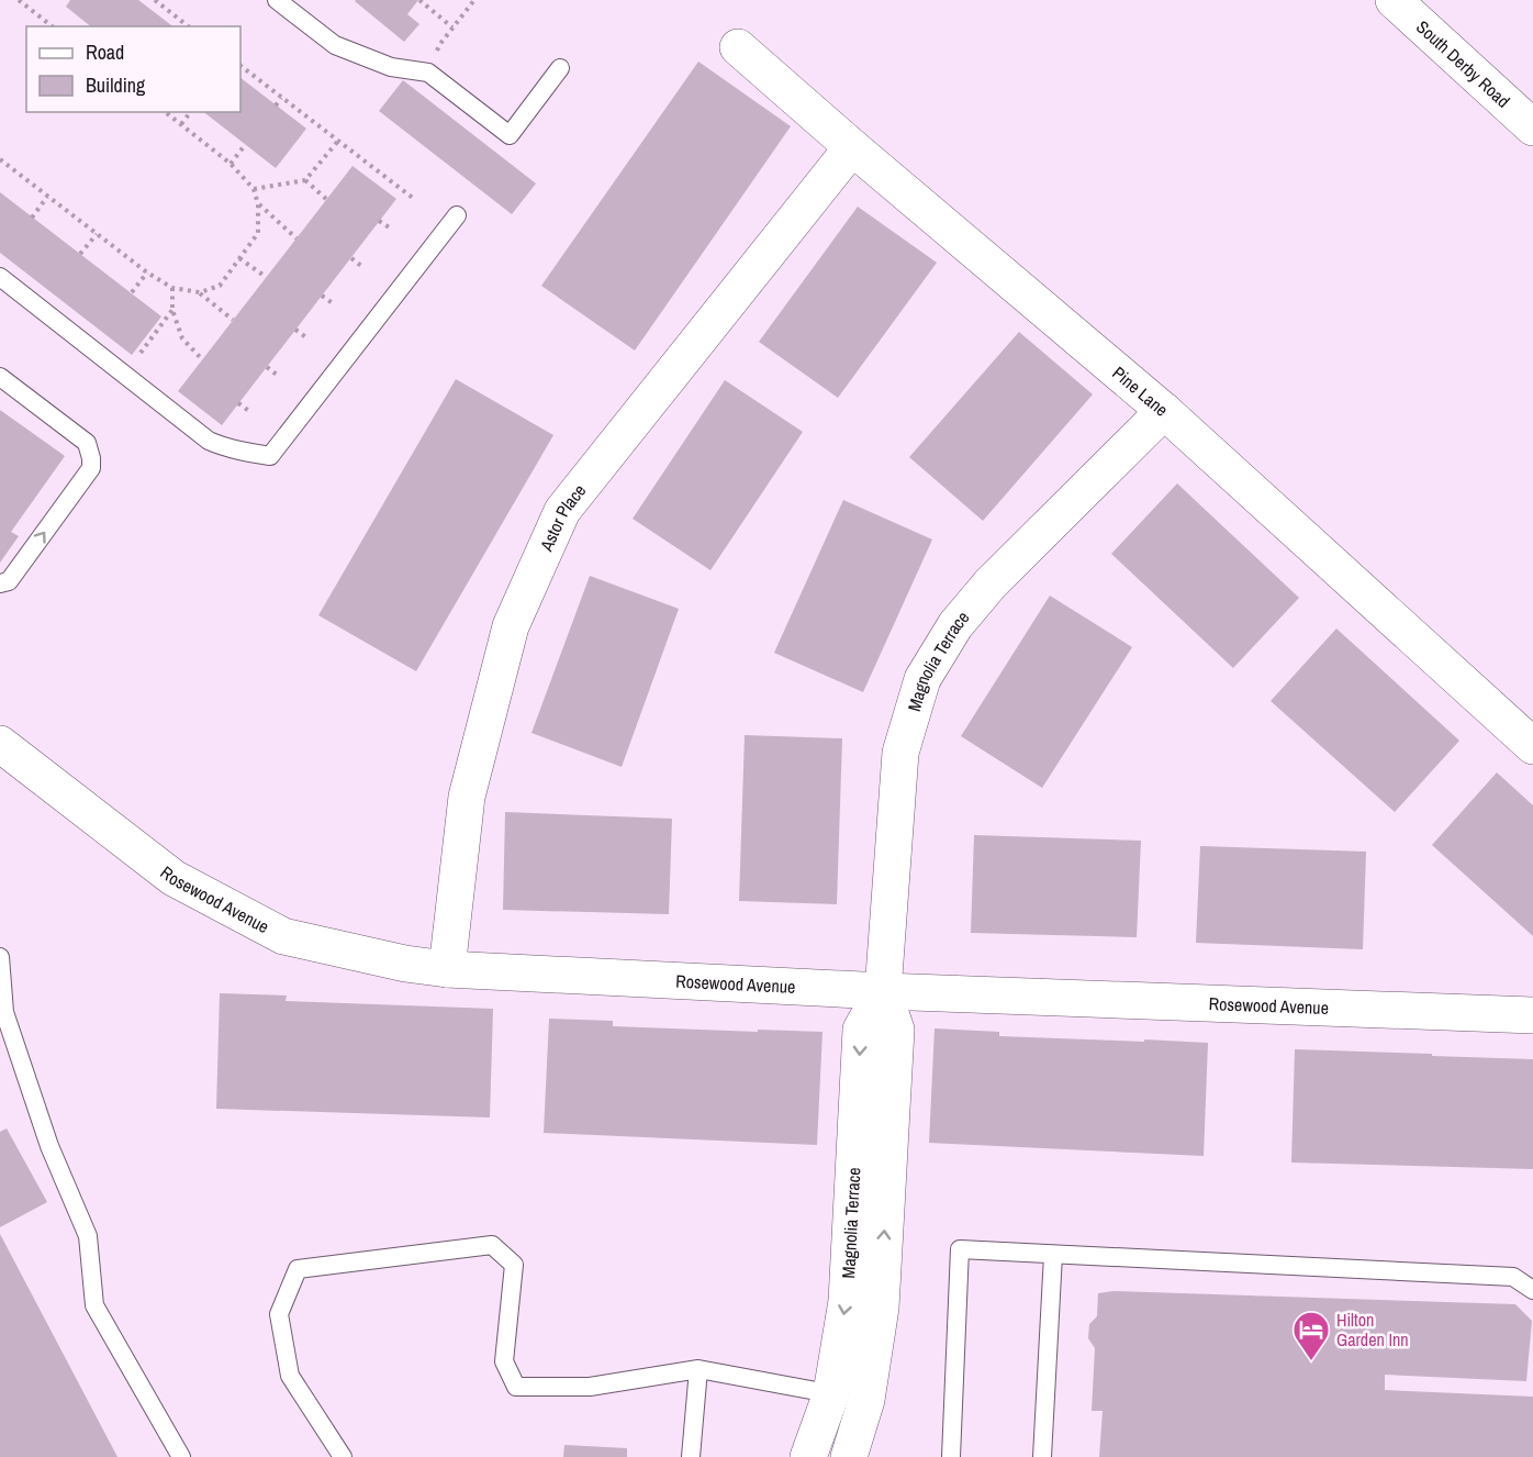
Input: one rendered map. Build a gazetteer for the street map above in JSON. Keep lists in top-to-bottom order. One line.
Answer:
{"streets":{"street":["South Derby Road","Pine Lane","Astor Place","Magnolia Terrace","Rosewood Avenue"]},"crossings":[["Pine Lane","Astor Place"],["Pine Lane","Magnolia Terrace"],["Astor Place","Rosewood Avenue"],["Magnolia Terrace","Rosewood Avenue"]],"places":{"hotel":["Hilton Garden Inn"]},"legend":["Road","Building"]}
